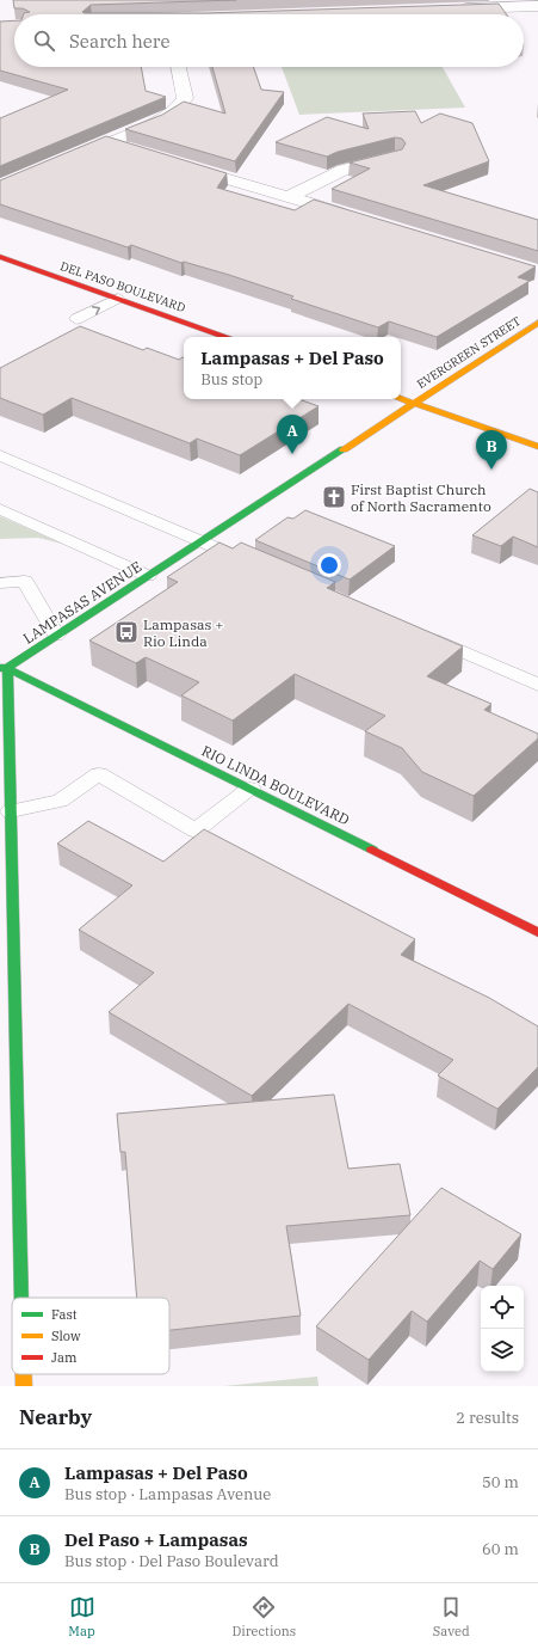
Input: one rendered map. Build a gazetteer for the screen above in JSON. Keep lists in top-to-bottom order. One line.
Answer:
{"streets":{"street":["DEL PASO BOULEVARD","EVERGREEN STREET","LAMPASAS AVENUE","RIO LINDA BOULEVARD"]},"crossings":[["EVERGREEN STREET","LAMPASAS AVENUE"],["LAMPASAS AVENUE","RIO LINDA BOULEVARD"]],"places":{"church":["First Baptist Church of North Sacramento"],"bus stop":["Lampasas + Rio Linda"]},"legend":["Fast","Slow","Jam"],"page":{"search":"Search here","popup":["Lampasas + Del Paso","Bus stop"],"pins":["A","B"],"heading":["Nearby","2 results"],"list":[{"mark":"A","name":"Lampasas + Del Paso","note":"Bus stop · Lampasas Avenue","value":"50 m"},{"mark":"B","name":"Del Paso + Lampasas","note":"Bus stop · Del Paso Boulevard","value":"60 m"}],"nav":["Map","Directions","Saved"]}}
